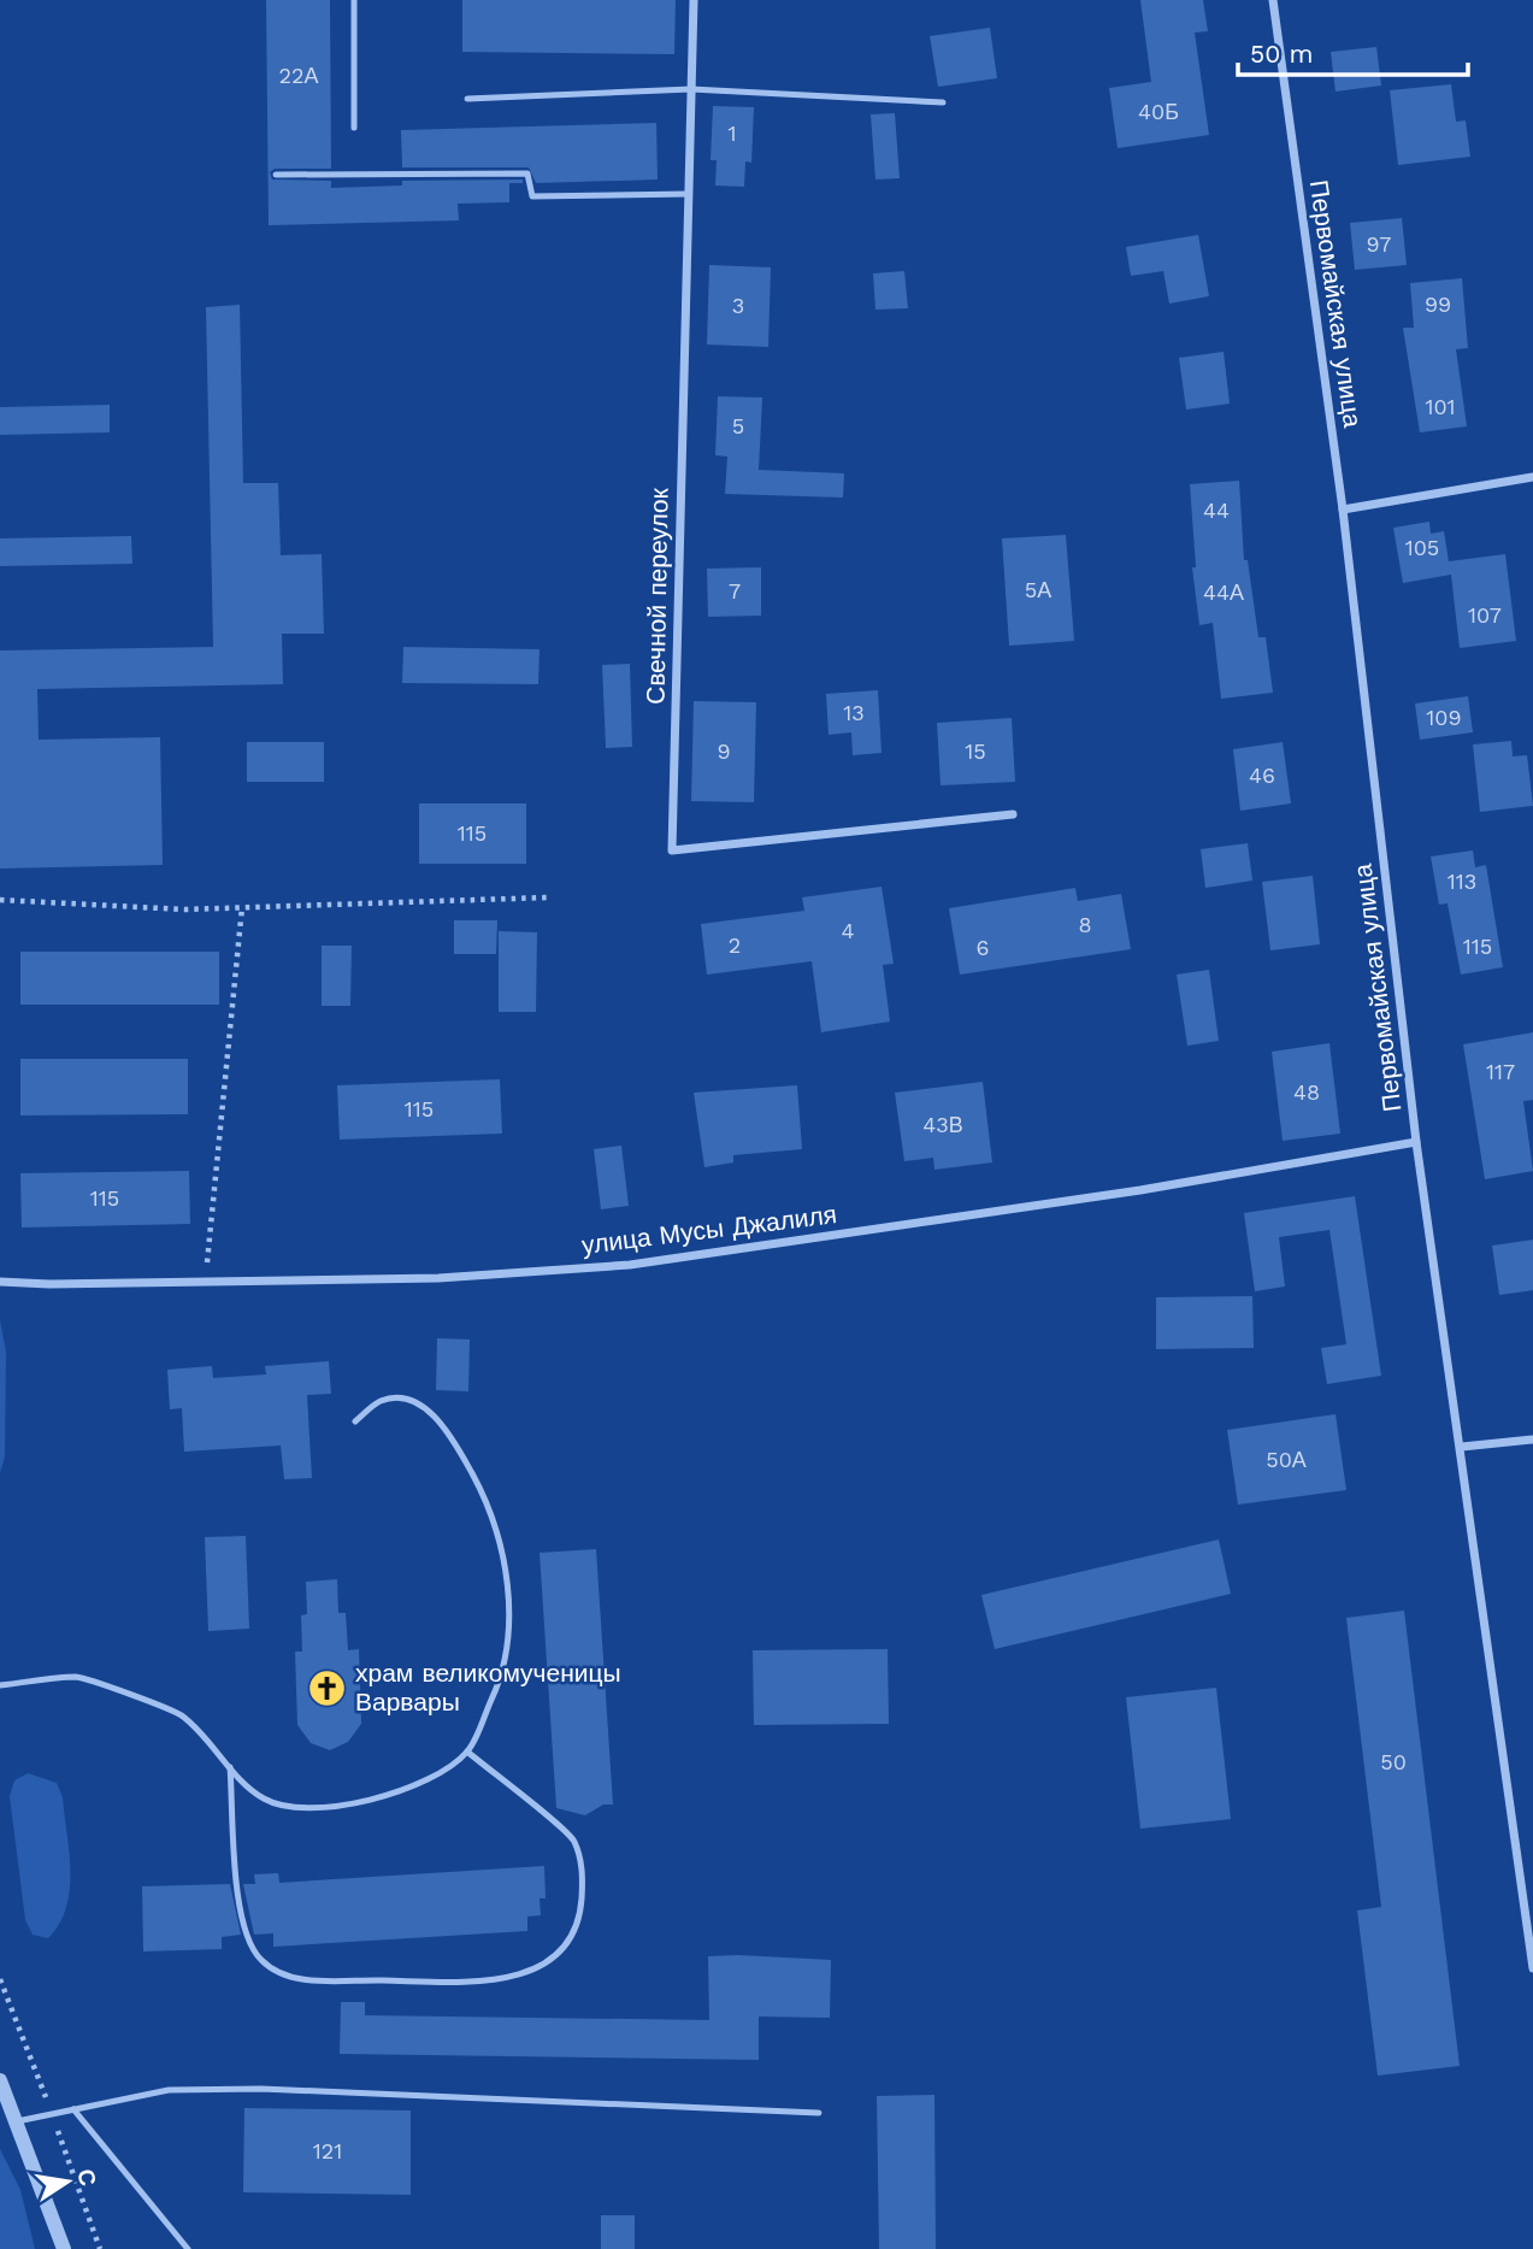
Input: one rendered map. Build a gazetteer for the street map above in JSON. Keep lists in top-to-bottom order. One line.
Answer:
{"streets":{"street":["Первомайская улица","Свечной переулок","улица Мусы Джалиля"]},"crossings":[["Первомайская улица","улица Мусы Джалиля"]],"places":{"church":["храм великомученицы Варвары"]},"house_numbers":["22А","40Б","1","97","99","3","101","5","44","105","5А","7","44А","107","13","109","9","15","46","115","113","8","4","2","115","6","117","48","115","43В","115","50А","50","121"],"scale_bar":"50 m","north":"right"}
